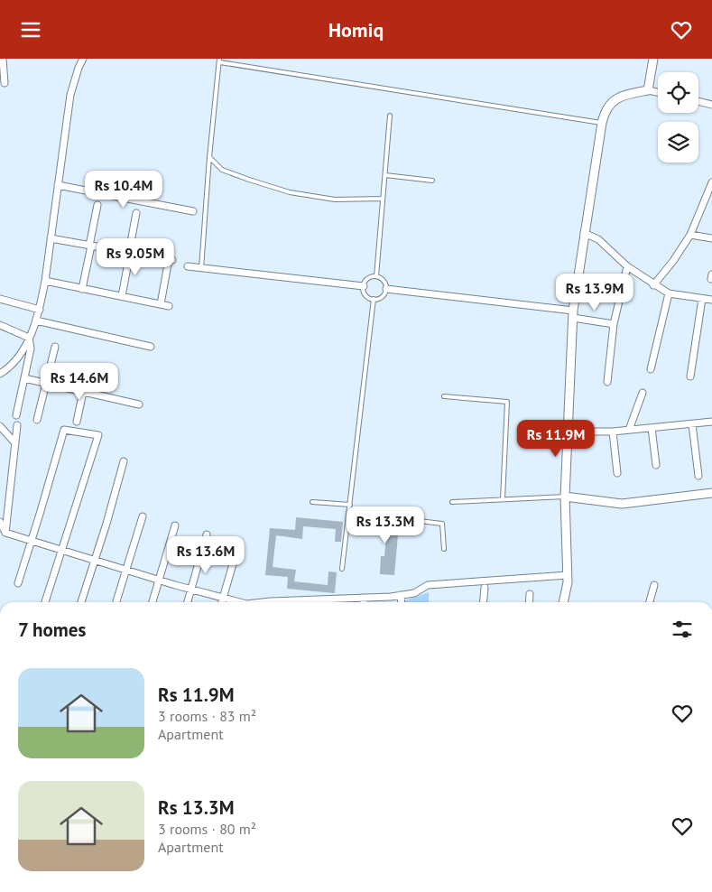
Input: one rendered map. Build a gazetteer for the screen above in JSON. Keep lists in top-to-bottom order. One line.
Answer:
{"page":{"header":"Homiq","price":["Rs 10.4M","Rs 9.05M","Rs 13.9M","Rs 14.6M","Rs 11.9M","Rs 13.3M","Rs 13.6M"],"heading":"7 homes","list":[{"name":"Rs 11.9M","note":"3 rooms · 83 m² · Apartment"},{"name":"Rs 13.3M","note":"3 rooms · 80 m² · Apartment"}]}}
